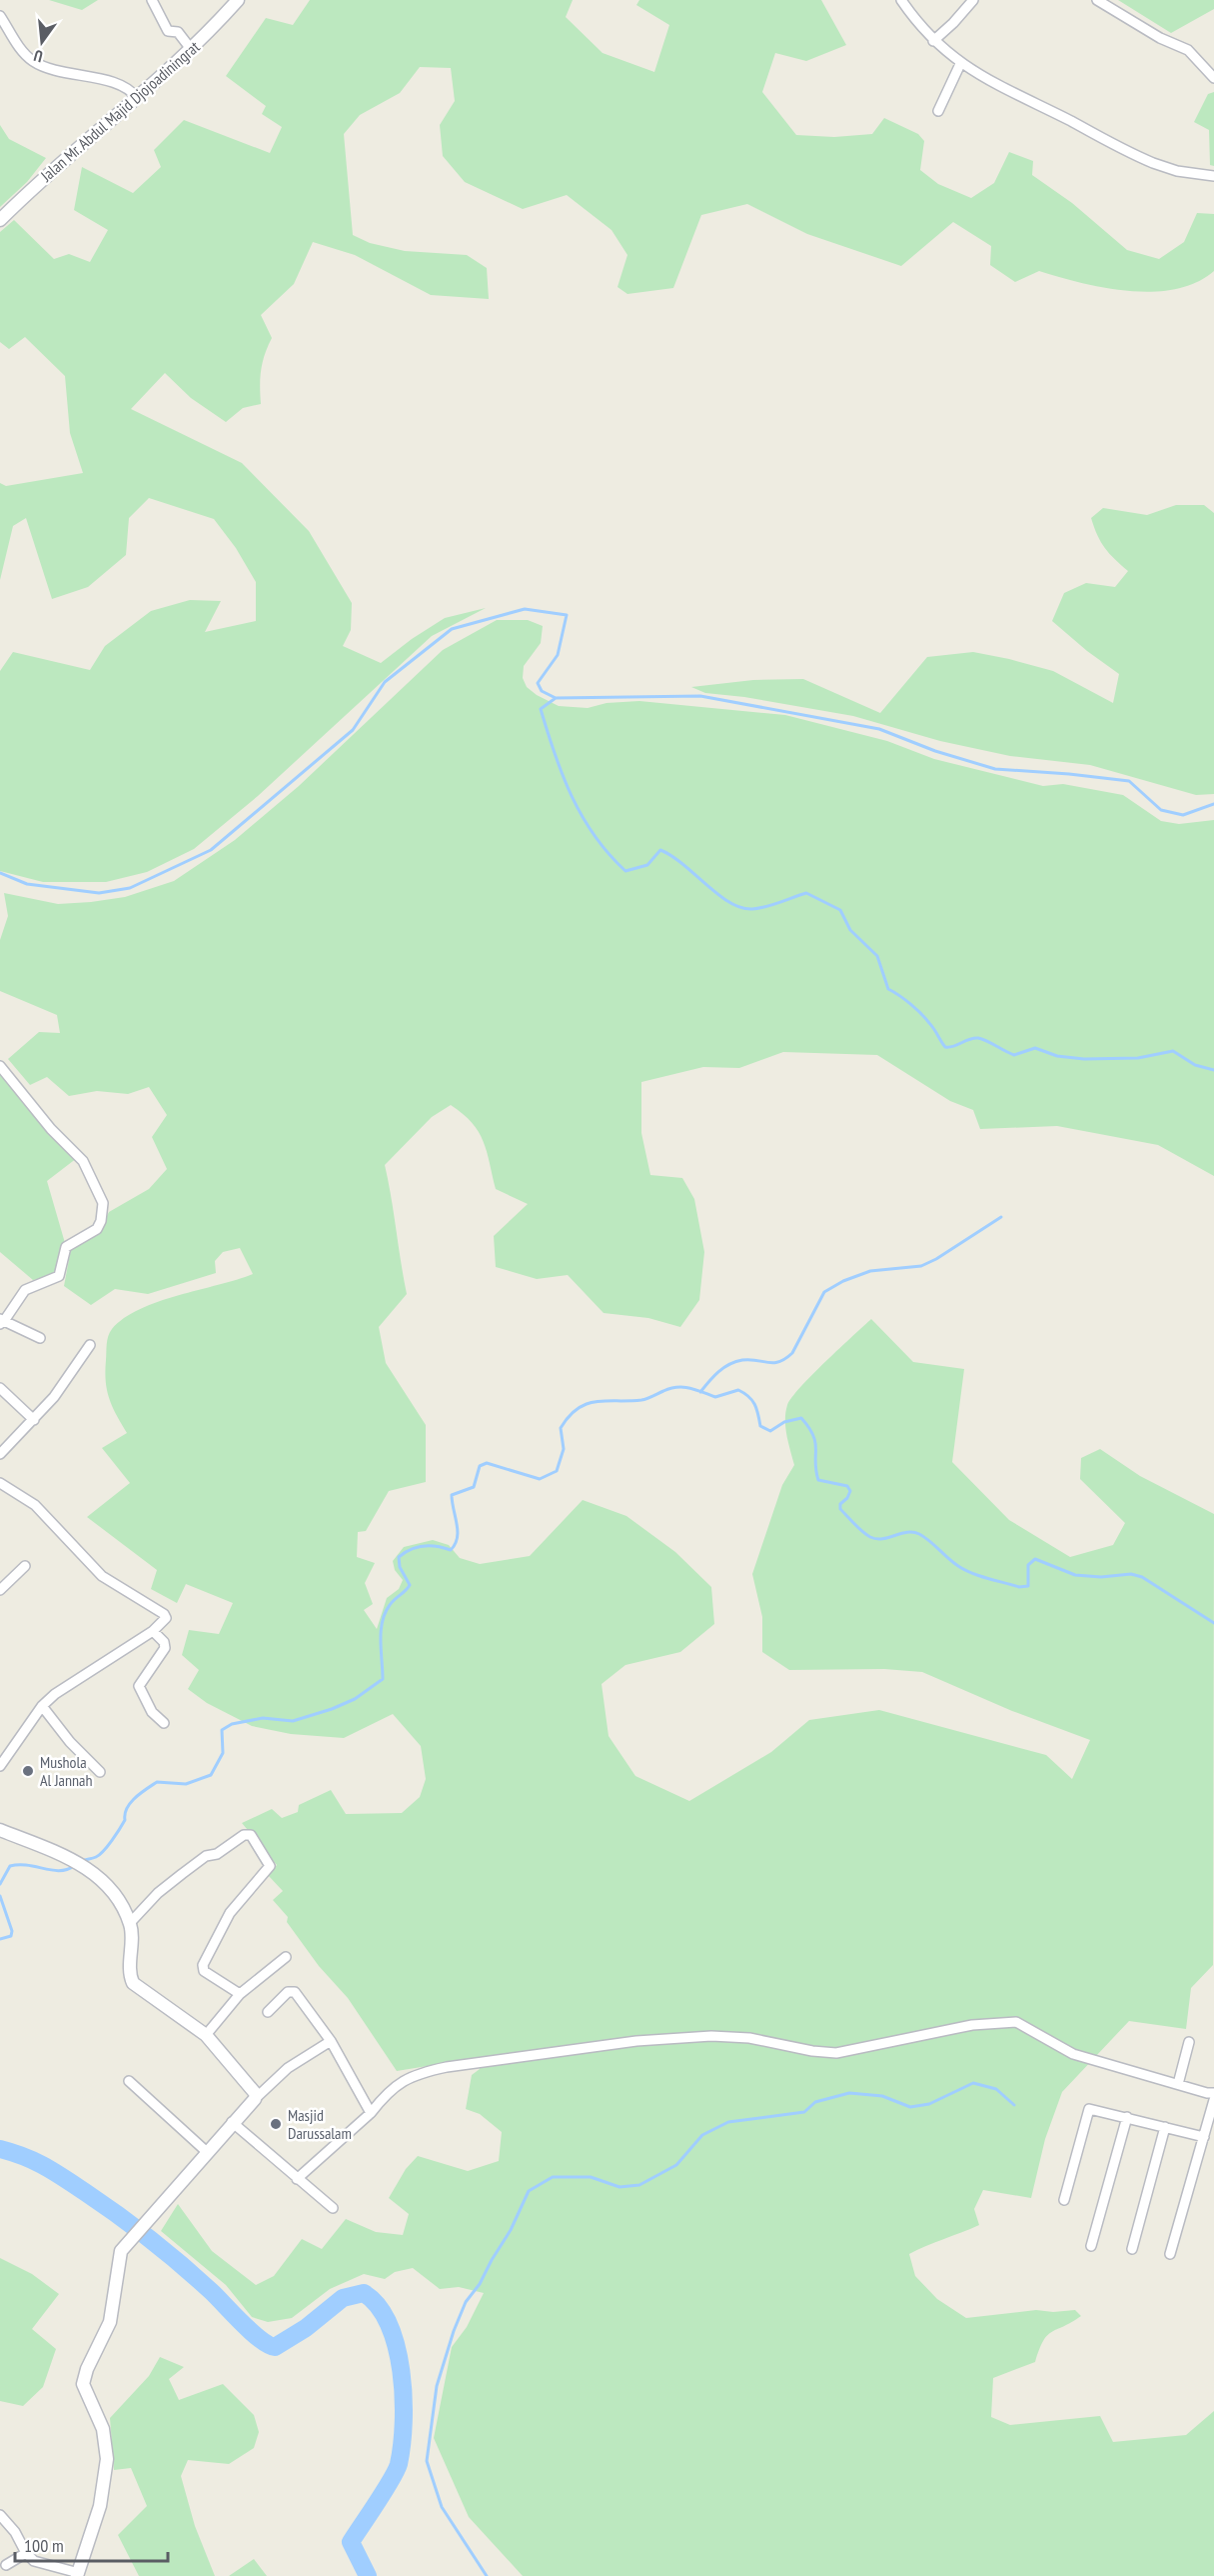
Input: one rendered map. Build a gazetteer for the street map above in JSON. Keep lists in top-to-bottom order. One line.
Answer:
{"streets":{"street":["Jalan Mr. Abdul Majid Djojoadiningrat"]},"places":["Mushola Al Jannah","Masjid Darussalam"],"scale_bar":"100 m","north":"bottom"}
